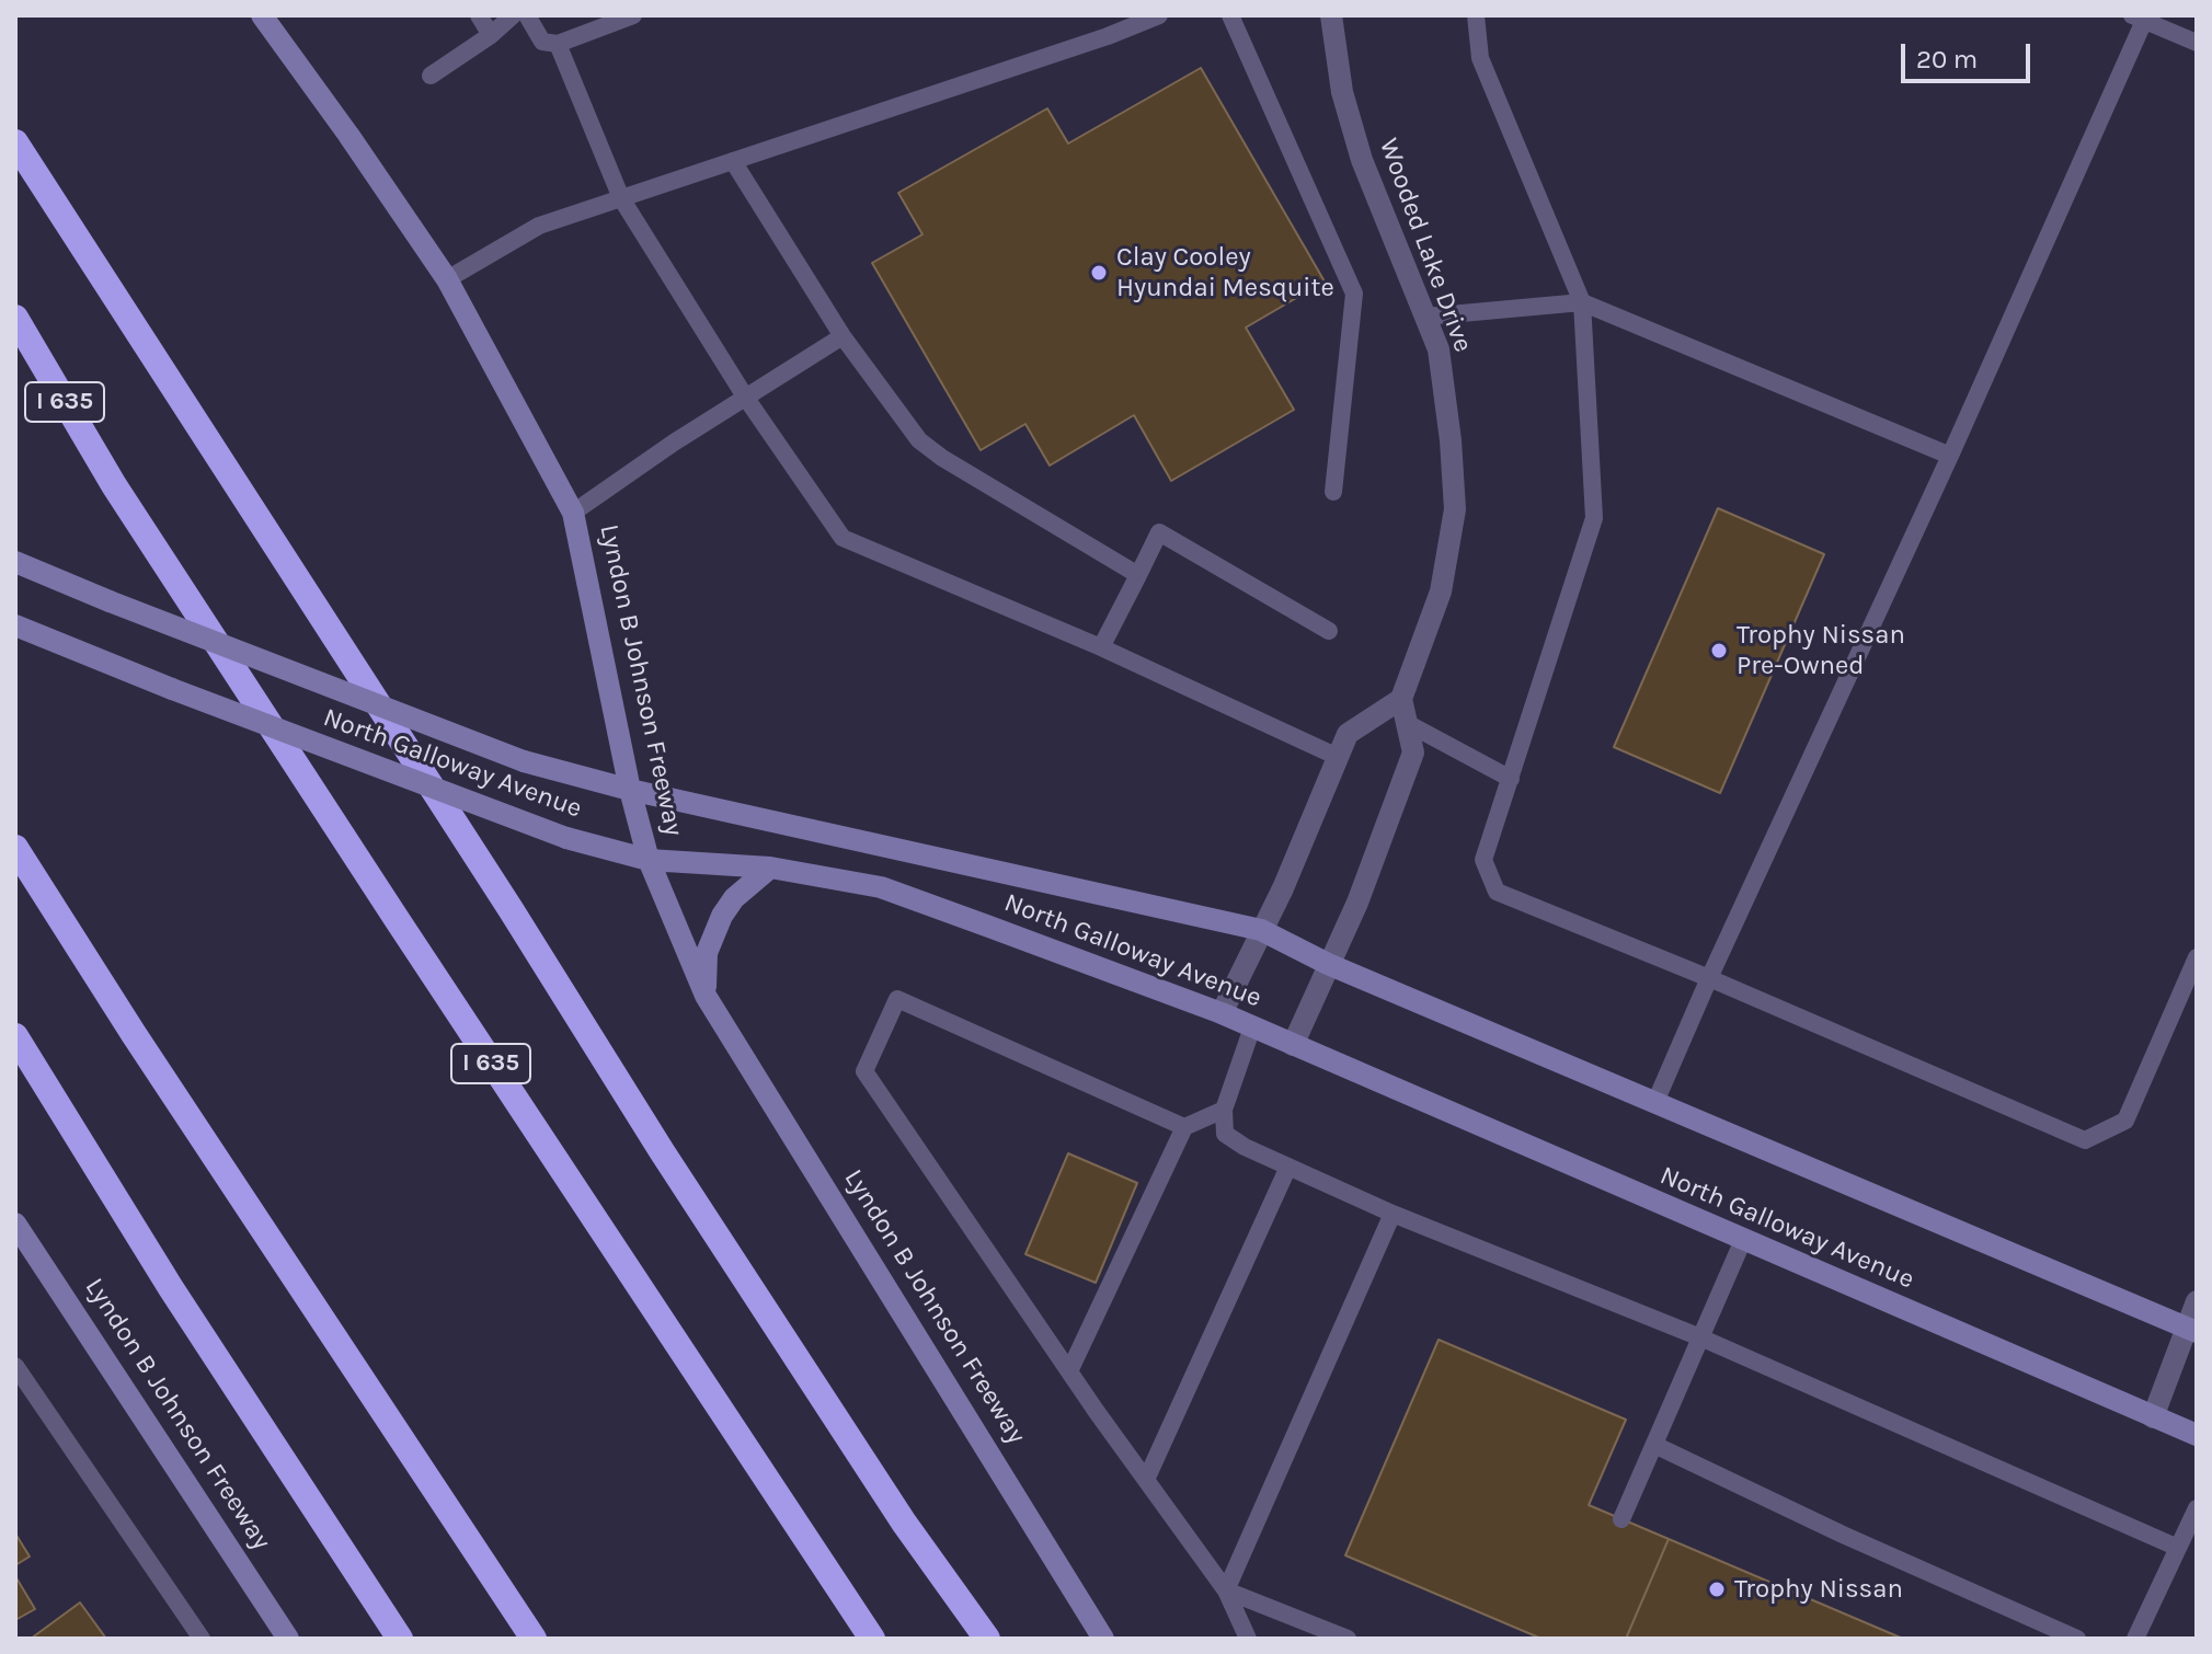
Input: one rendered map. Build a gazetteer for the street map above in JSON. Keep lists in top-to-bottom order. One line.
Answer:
{"streets":{"highway":["I 635"],"main road":["Lyndon B Johnson Freeway","North Galloway Avenue"],"street":["Wooded Lake Drive"]},"crossings":[["Lyndon B Johnson Freeway","North Galloway Avenue"]],"places":["Clay Cooley Hyundai Mesquite","Trophy Nissan Pre-Owned","Trophy Nissan"],"scale_bar":"20 m"}
